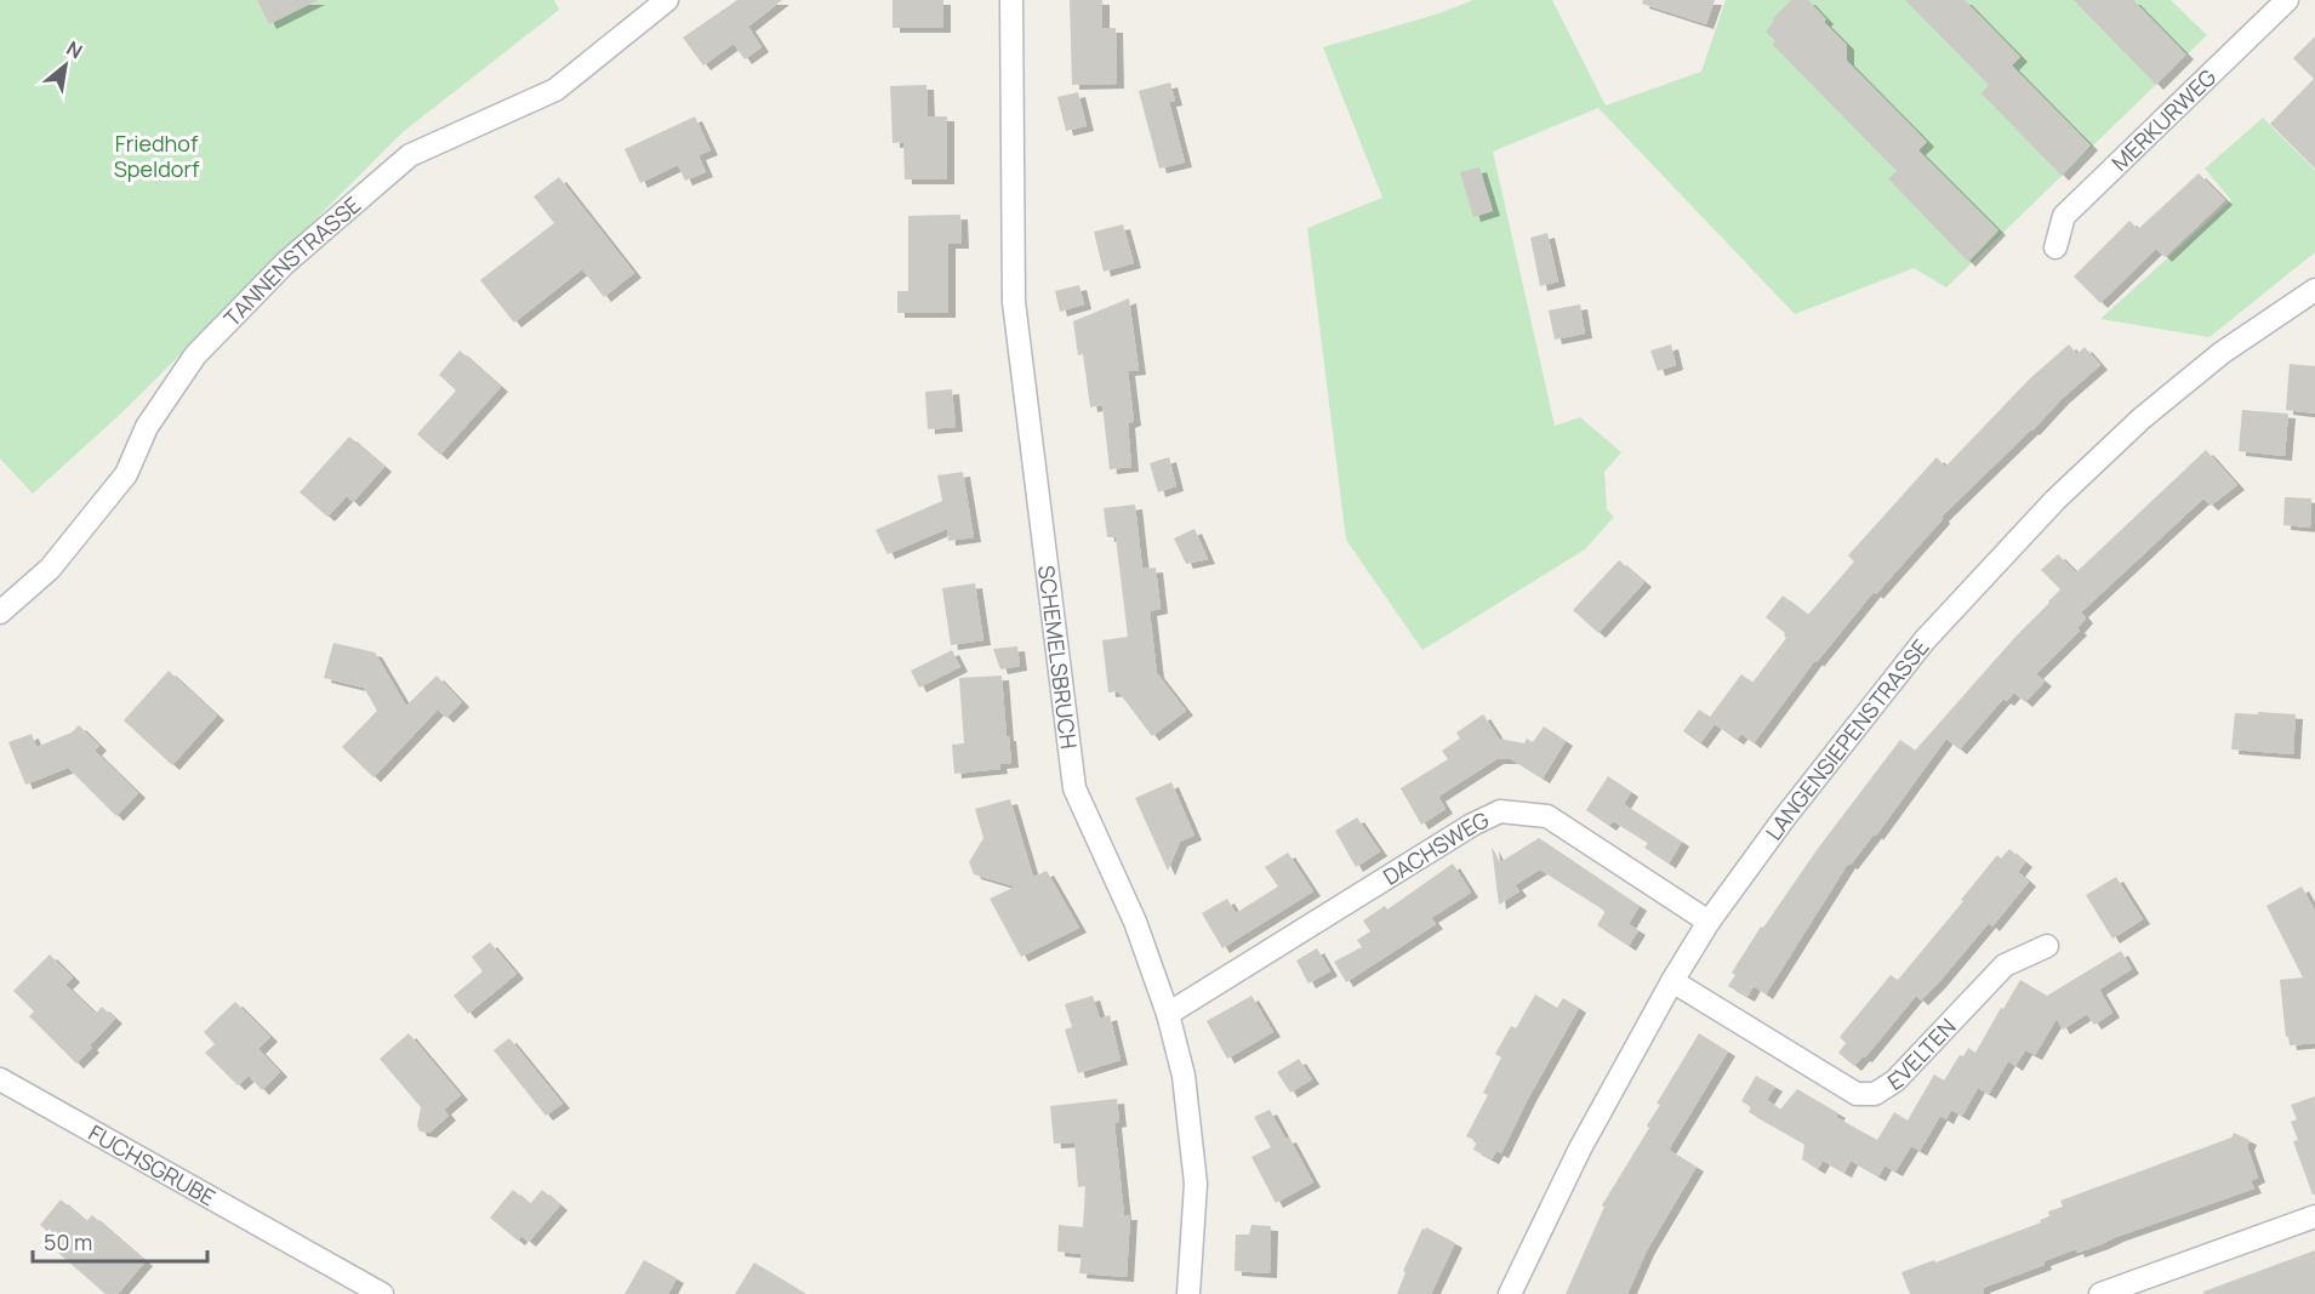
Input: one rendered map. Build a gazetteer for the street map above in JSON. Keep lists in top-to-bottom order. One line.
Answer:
{"streets":{"street":["MERKURWEG","TANNENSTRASSE","SCHEMELSBRUCH","LANGENSIEPENSTRASSE","DACHSWEG","EVELTEN","FUCHSGRUBE"]},"crossings":[["SCHEMELSBRUCH","DACHSWEG"],["LANGENSIEPENSTRASSE","DACHSWEG"],["LANGENSIEPENSTRASSE","EVELTEN"]],"parks":["Friedhof Speldorf"],"scale_bar":"50 m","north":"top right"}
